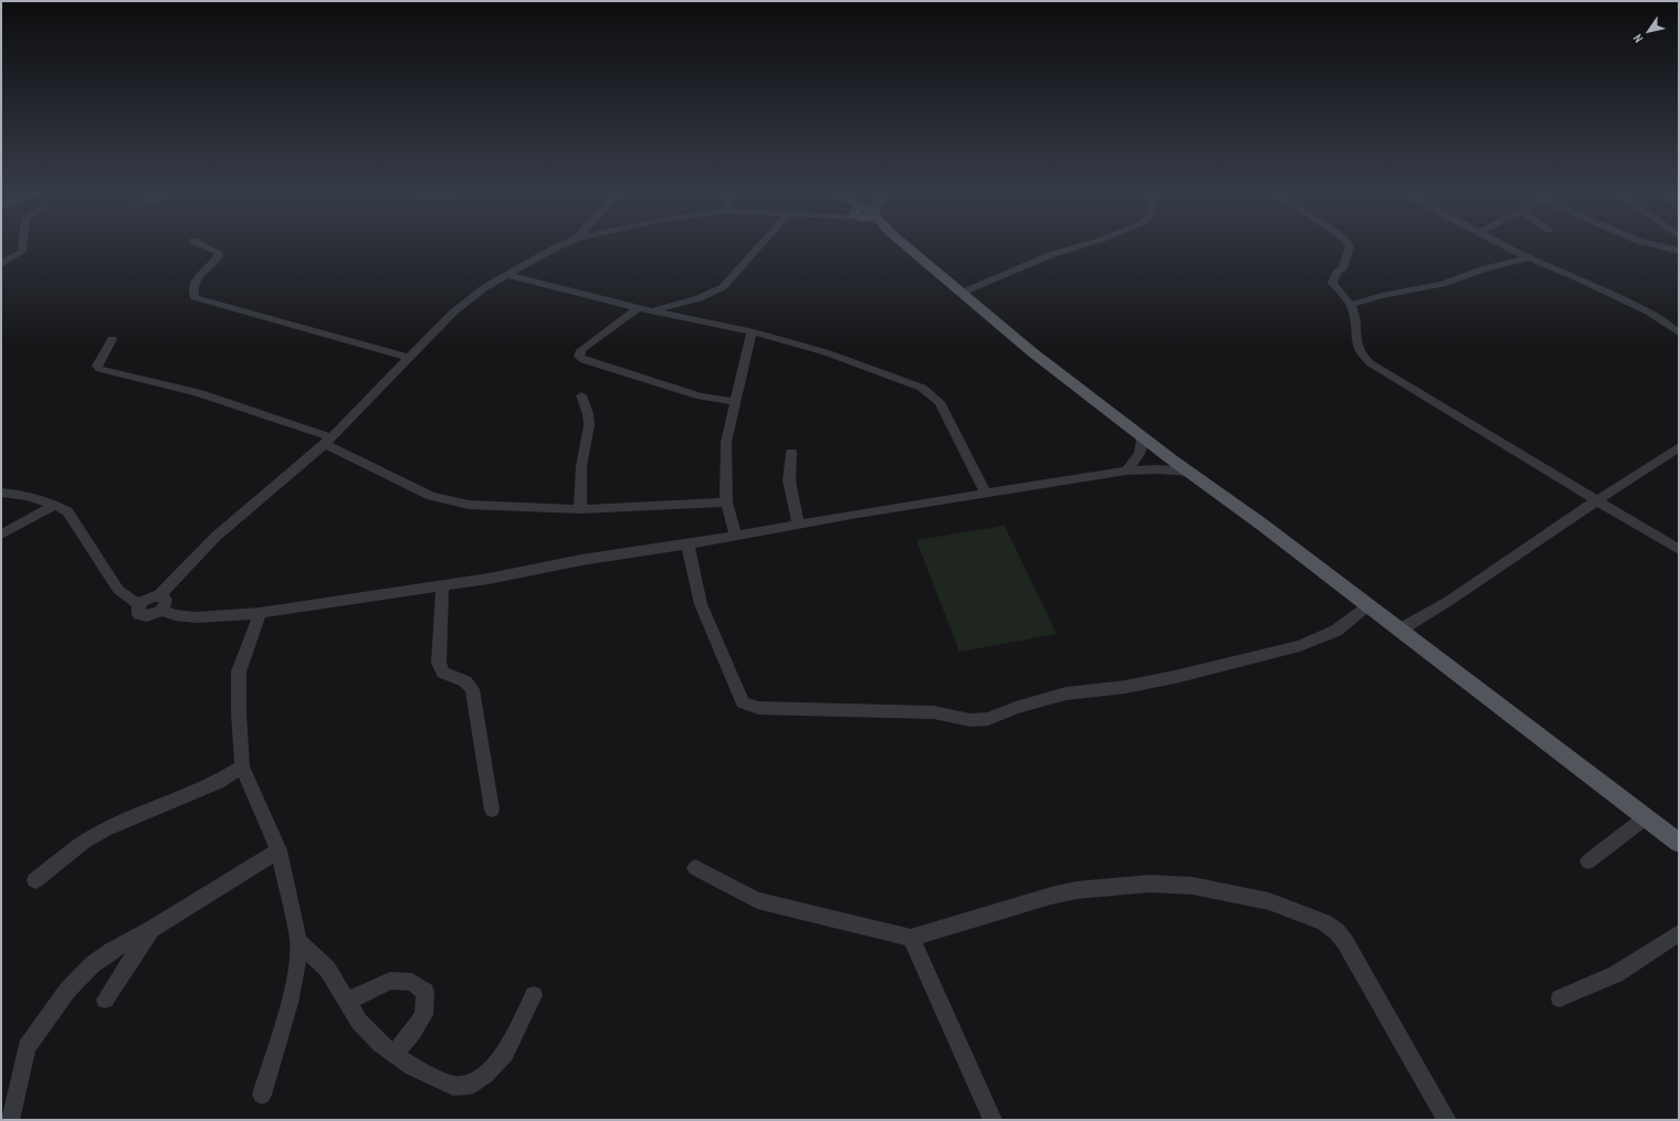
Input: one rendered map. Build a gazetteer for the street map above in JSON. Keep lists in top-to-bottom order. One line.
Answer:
{"north":"bottom left"}
